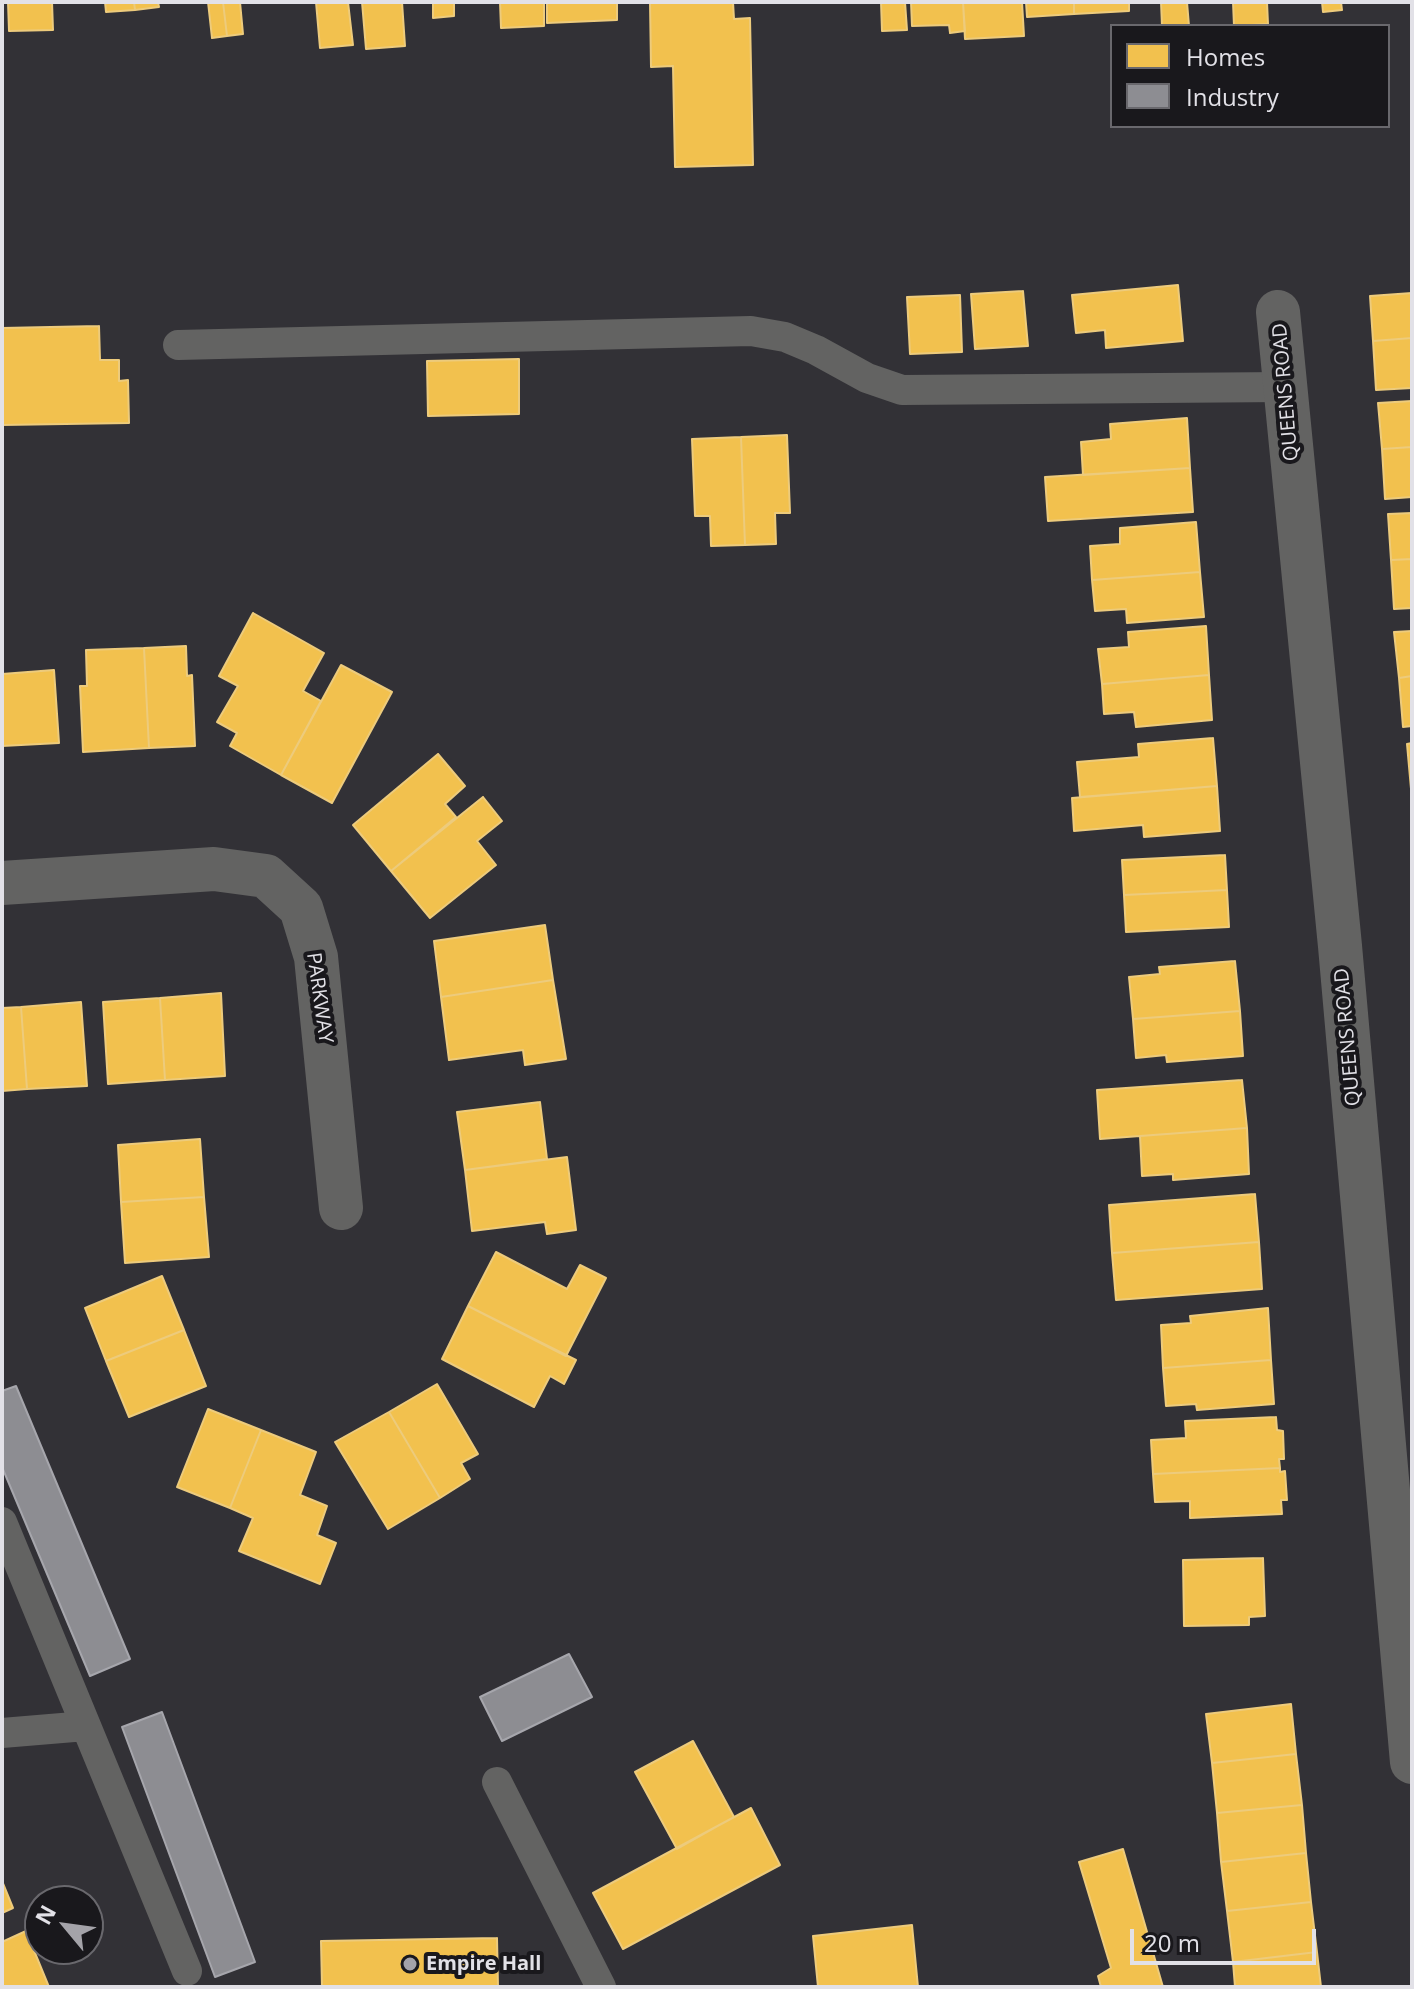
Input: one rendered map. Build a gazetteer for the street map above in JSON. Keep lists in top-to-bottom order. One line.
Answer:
{"streets":{"street":["QUEENS ROAD","PARKWAY"]},"places":["Empire Hall"],"legend":["Homes","Industry"],"scale_bar":"20 m","north":"top left"}
